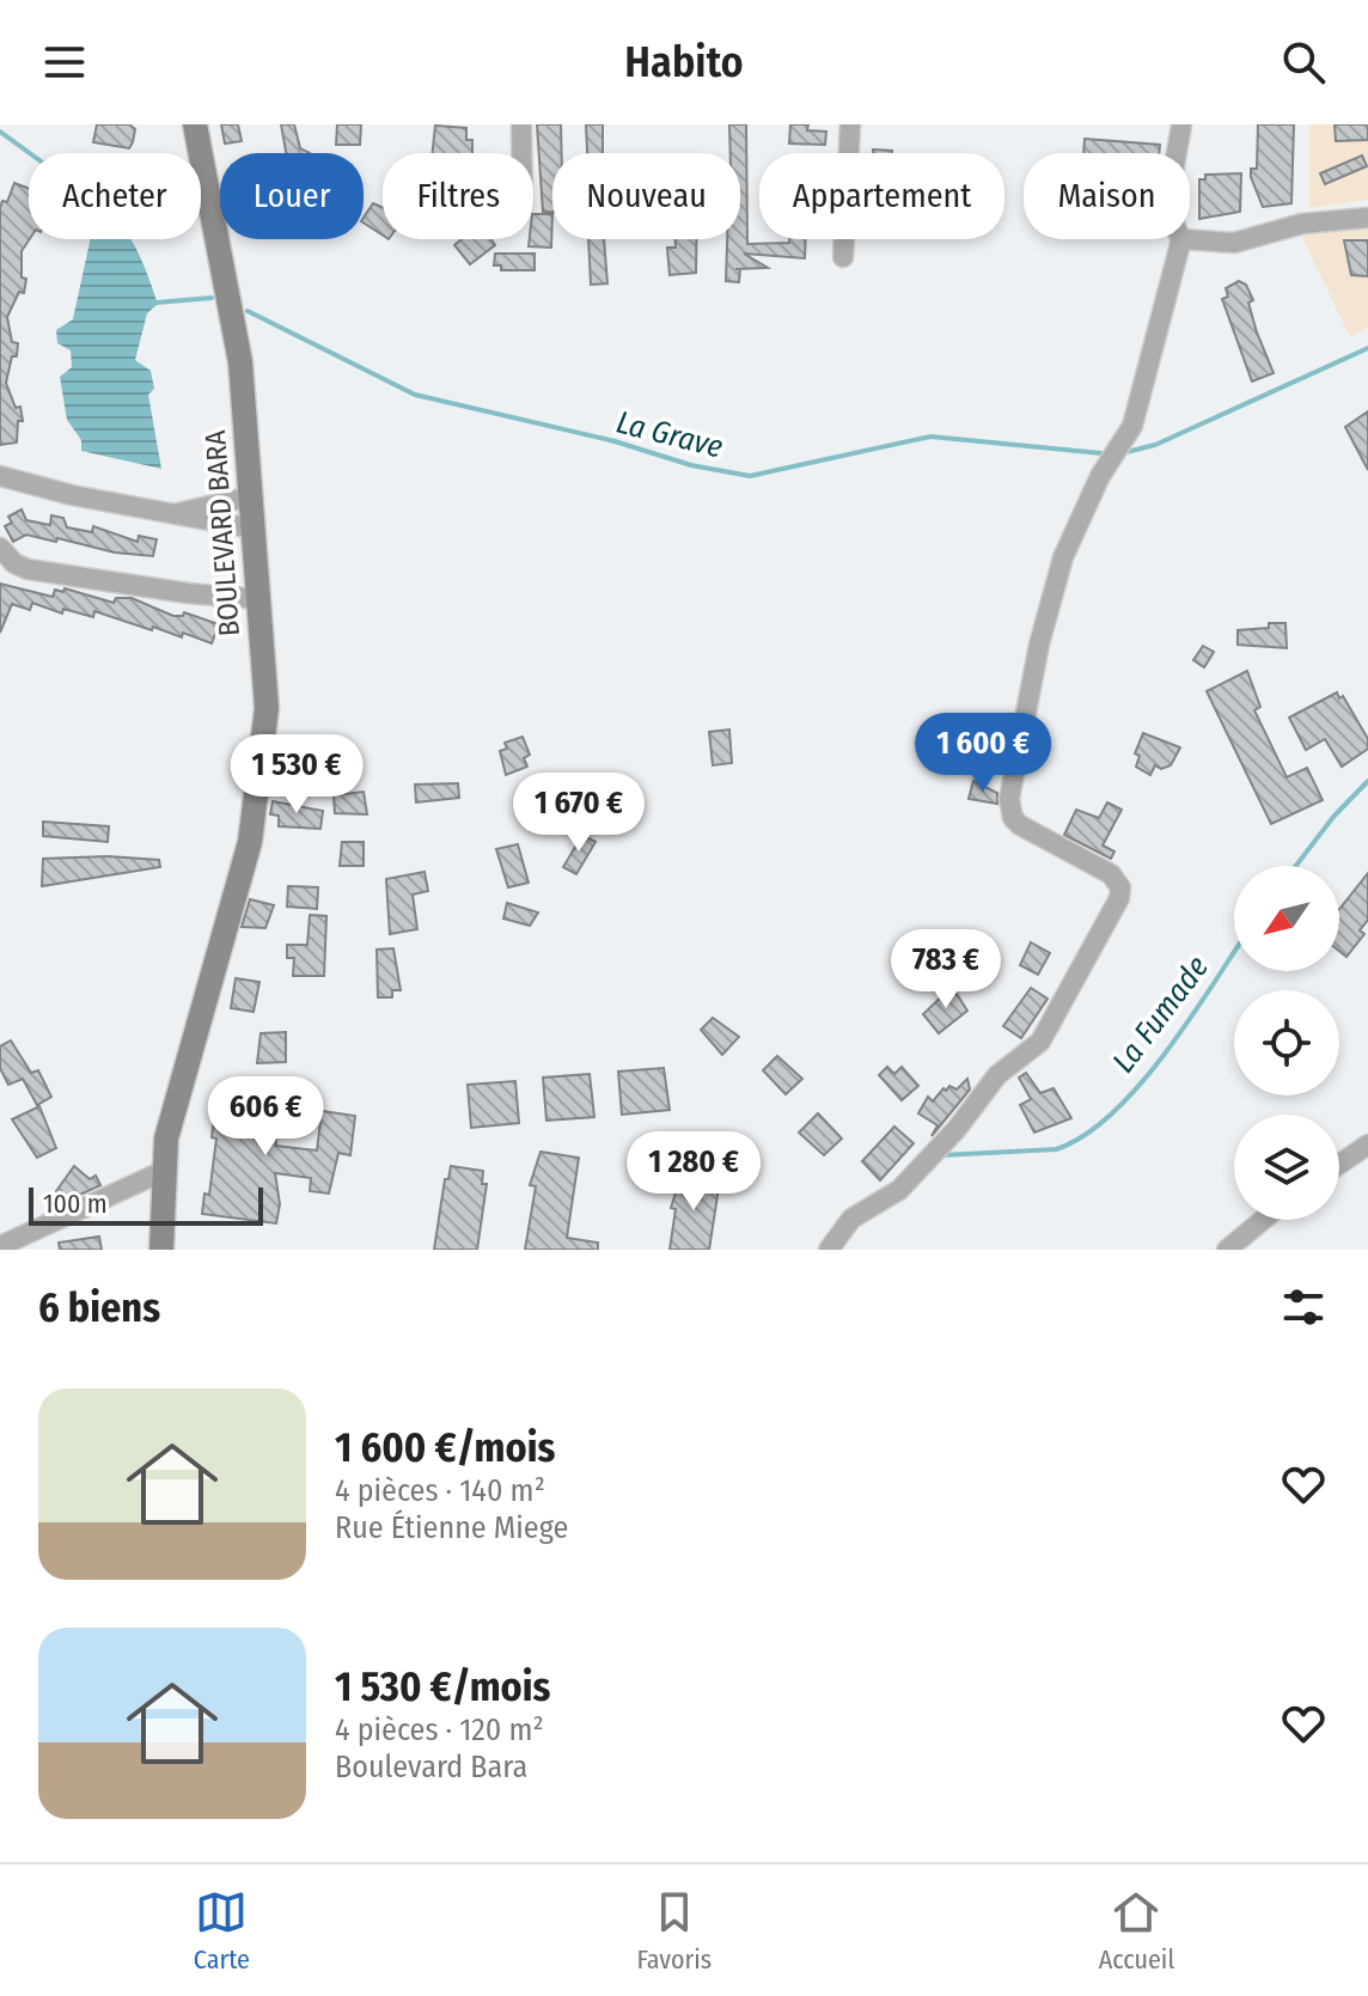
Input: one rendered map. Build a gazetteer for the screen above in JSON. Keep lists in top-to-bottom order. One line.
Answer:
{"streets":{"street":["BOULEVARD BARA"]},"water":["La Grave","La Fumade"],"scale_bar":"100 m","north":"bottom left","page":{"header":"Habito","chip":["Acheter","Louer","Filtres","Nouveau","Appartement","Maison"],"price":["1 600 €","1 530 €","1 670 €","783 €","606 €","1 280 €"],"scale":"100 m","heading":"6 biens","list":[{"name":"1 600 €/mois","note":"4 pièces · 140 m² · Rue Étienne Miege"},{"name":"1 530 €/mois","note":"4 pièces · 120 m² · Boulevard Bara"}],"tabs":["Carte","Favoris","Accueil"]}}
